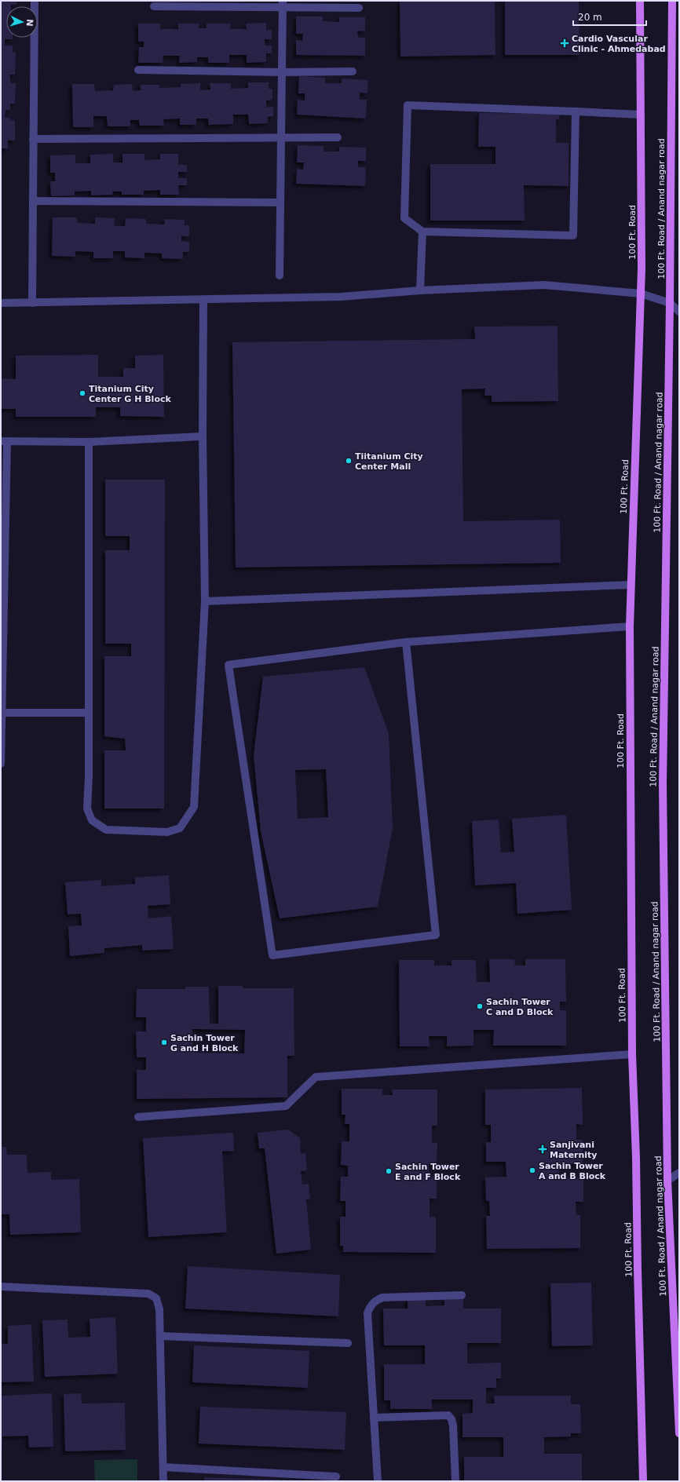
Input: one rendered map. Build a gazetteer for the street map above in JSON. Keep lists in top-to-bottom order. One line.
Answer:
{"streets":{"main road":["100 Ft. Road / Anand nagar road","100 Ft. Road"]},"places":{"health":["Cardio Vascular Clinic - Ahmedabad","Sanjivani Maternity"],"other":["Titanium City Center G H Block","Tiitanium City Center Mall","Sachin Tower C and D Block","Sachin Tower G and H Block","Sachin Tower A and B Block","Sachin Tower E and F Block"]},"scale_bar":"20 m","north":"right"}
